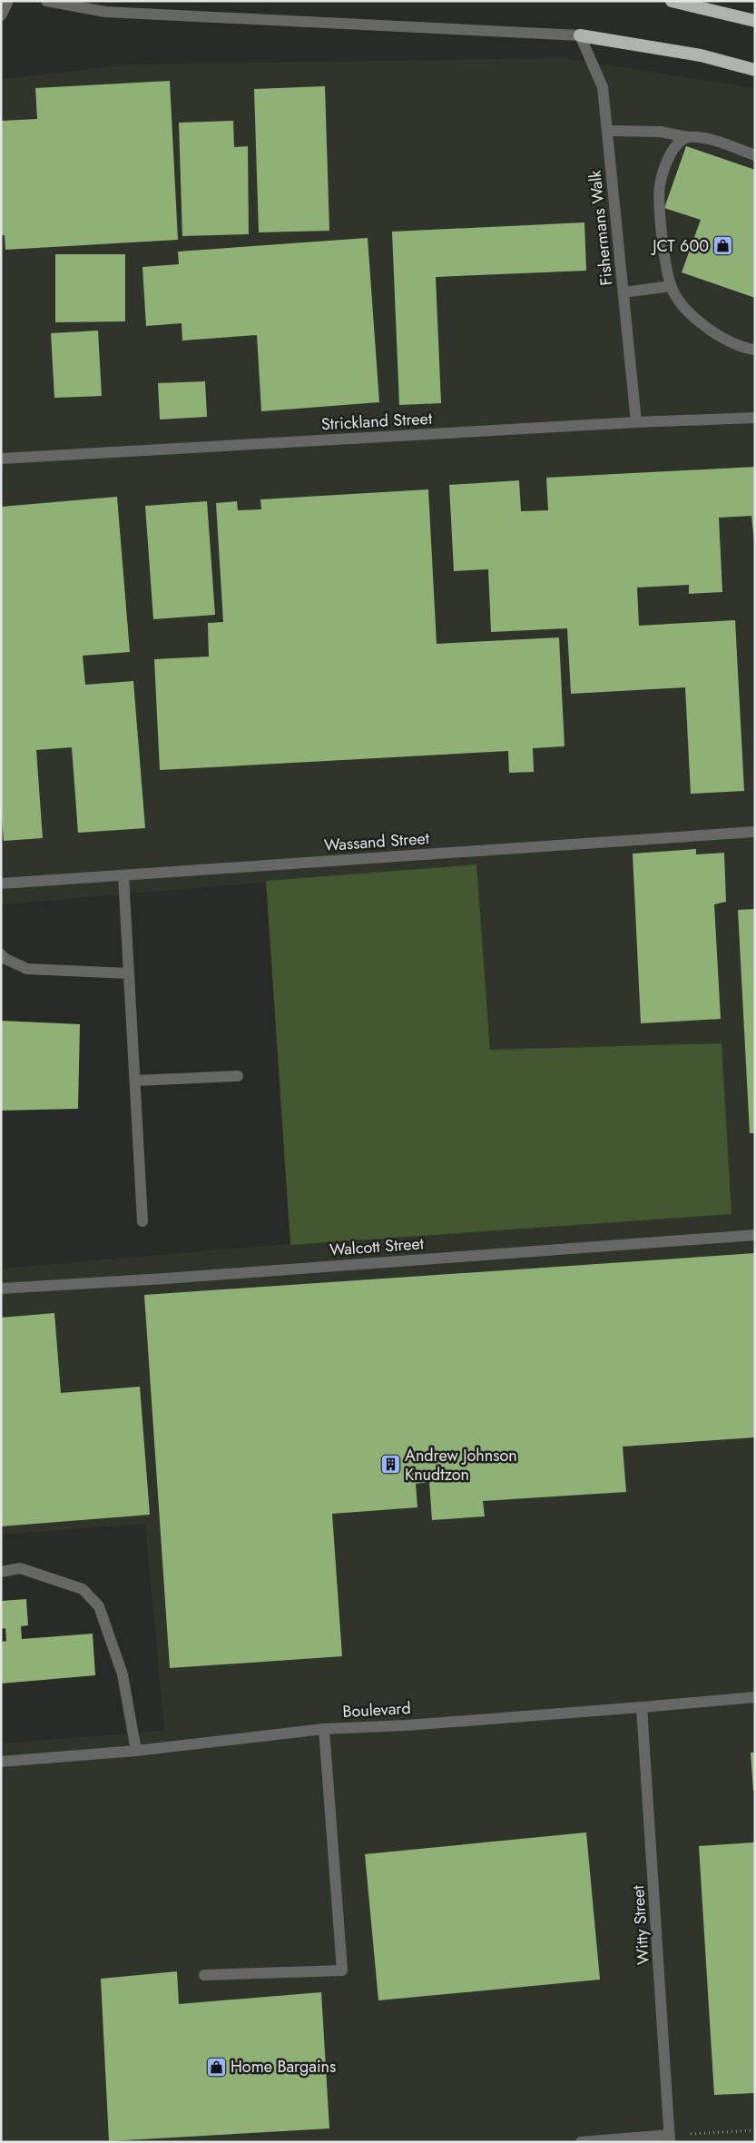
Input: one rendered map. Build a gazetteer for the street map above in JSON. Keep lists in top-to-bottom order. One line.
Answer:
{"streets":{"street":["Fishermans Walk","Strickland Street","Wassand Street","Walcott Street","Boulevard","Witty Street"]},"crossings":[["Fishermans Walk","Strickland Street"],["Boulevard","Witty Street"]],"places":{"shop":["JCT 600","Home Bargains"],"building":["Andrew Johnson Knudtzon"]}}
